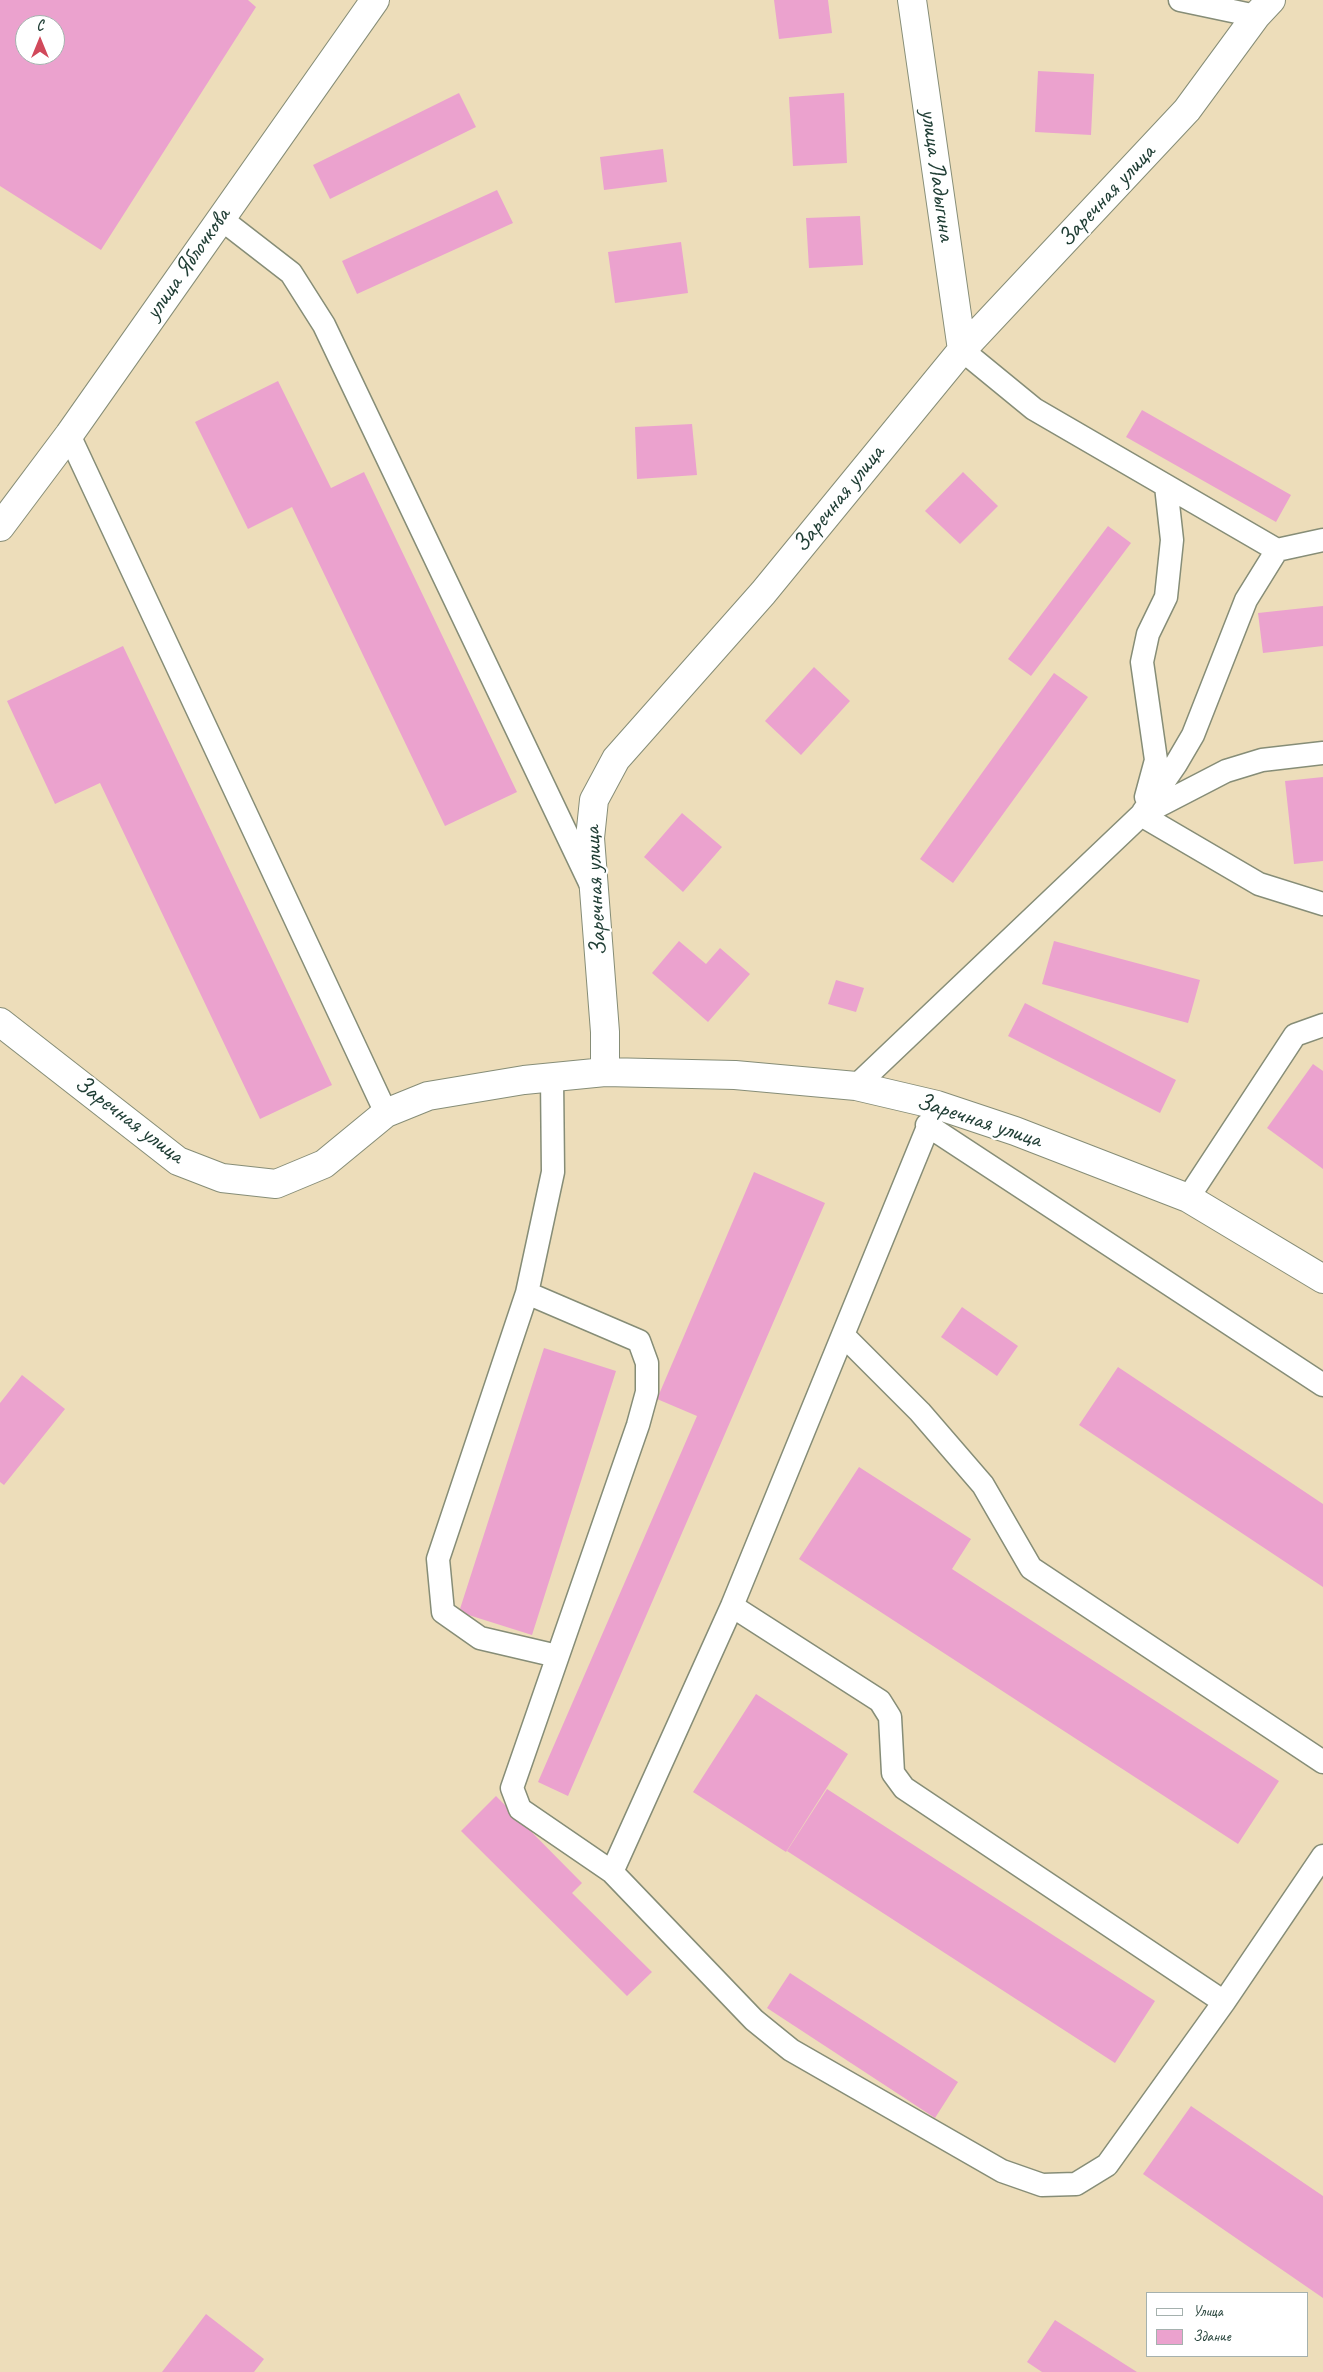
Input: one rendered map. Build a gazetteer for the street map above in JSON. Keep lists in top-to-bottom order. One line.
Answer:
{"streets":{"street":["улица Ладыгина","Заречная улица","улица Яблочкова"]},"crossings":[["улица Ладыгина","Заречная улица"]],"legend":["Улица","Здание"],"north":"top"}
